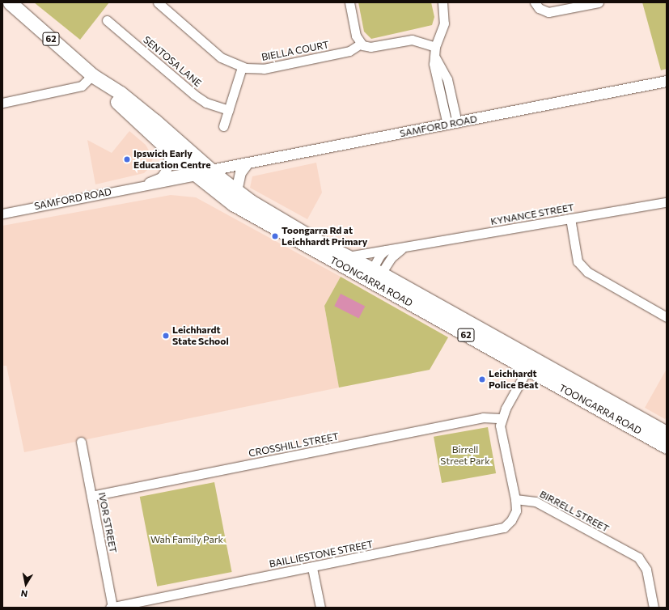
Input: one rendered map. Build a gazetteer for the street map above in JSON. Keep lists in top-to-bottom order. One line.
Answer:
{"streets":{"main road":["62","SAMFORD ROAD","TOONGARRA ROAD"],"street":["BIELLA COURT","SENTOSA LANE","KYNANCE STREET","CROSSHILL STREET","BIRRELL STREET","IVOR STREET","BAILLIESTONE STREET"]},"crossings":[["SAMFORD ROAD","TOONGARRA ROAD"],["KYNANCE STREET","TOONGARRA ROAD"],["CROSSHILL STREET","IVOR STREET"],["BIRRELL STREET","BAILLIESTONE STREET"],["IVOR STREET","BAILLIESTONE STREET"]],"parks":["Birrell Street Park","Wah Family Park"],"places":["Ipswich Early Education Centre","Toongarra Rd at Leichhardt Primary","Leichhardt State School","Leichhardt Police Beat"],"north":"bottom"}
